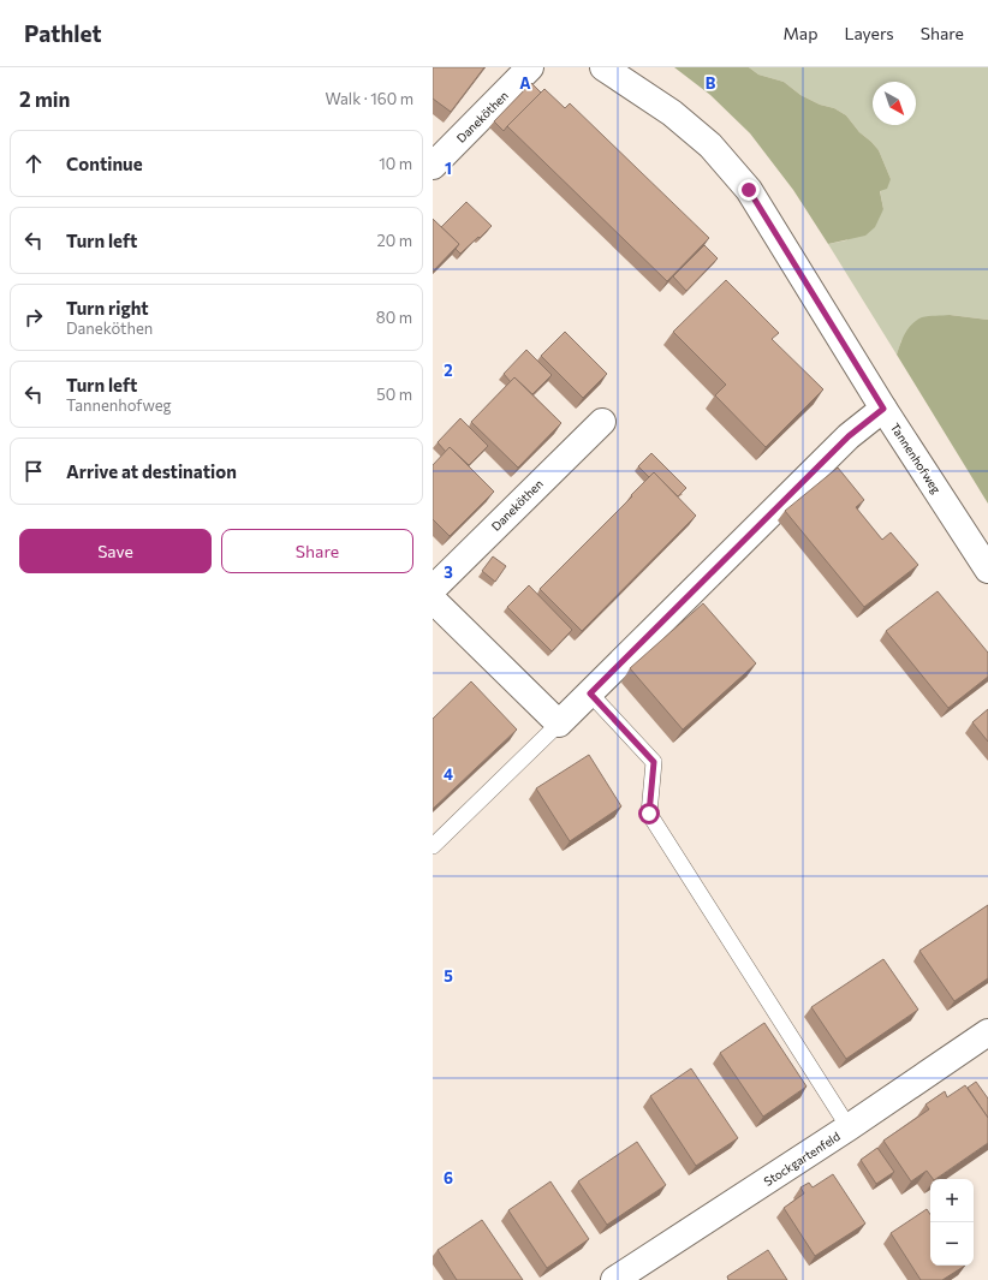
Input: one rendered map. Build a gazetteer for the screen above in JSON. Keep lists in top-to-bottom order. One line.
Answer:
{"streets":{"street":["Daneköthen","Tannenhofweg","Stockgartenfeld"]},"north":"bottom right","page":{"header":"Pathlet","nav":["Map","Layers","Share"],"heading":["2 min","Walk · 160 m"],"list":[["Continue","10 m"],["Turn left","20 m"],["Turn right","Daneköthen","80 m"],["Turn left","Tannenhofweg","50 m"],"Arrive at destination"],"buttons":["Save","Share"],"map_buttons":["+","−"]},"grid":{"columns":["A","B"],"rows":["1","2","3","4","5","6"]}}
